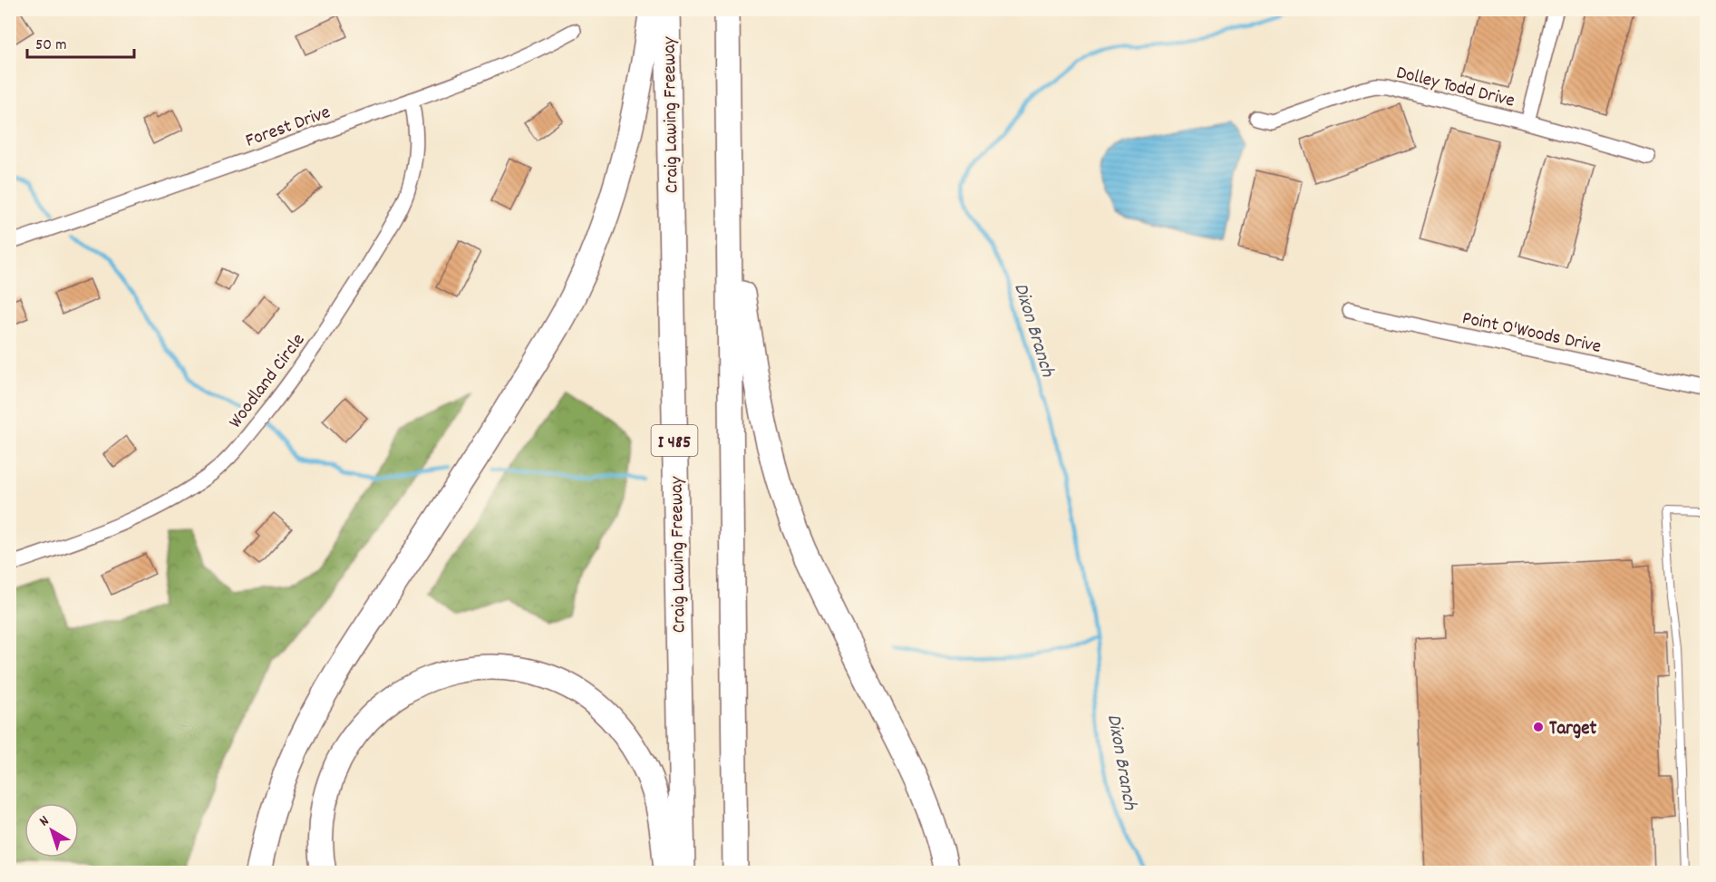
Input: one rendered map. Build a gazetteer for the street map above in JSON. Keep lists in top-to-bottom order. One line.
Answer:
{"streets":{"highway":["Craig Lawing Freeway","I 485"],"street":["Dolley Todd Drive","Forest Drive","Point O'Woods Drive","Woodland Circle"]},"crossings":[["Forest Drive","Woodland Circle"]],"water":["Dixon Branch"],"places":["Target"],"scale_bar":"50 m","north":"top left"}
